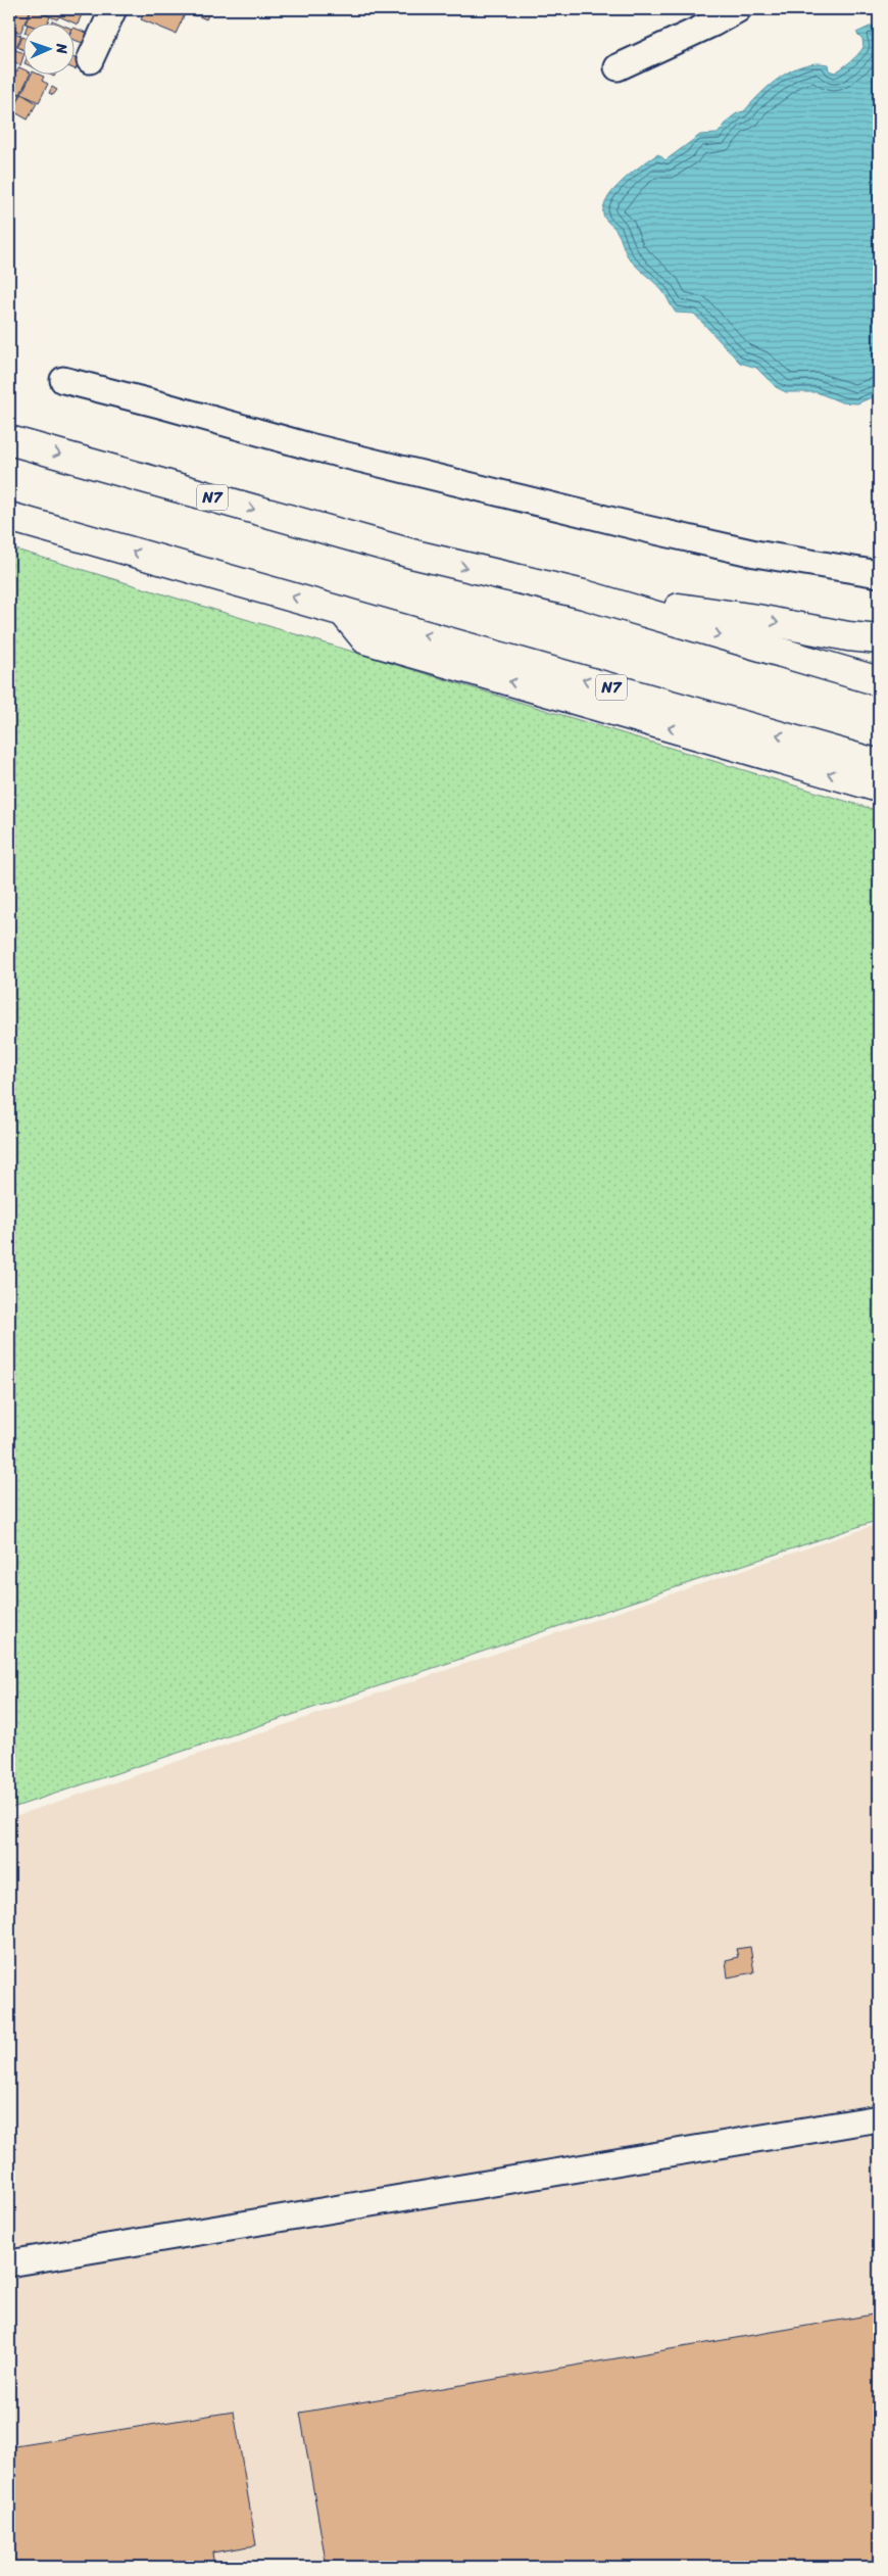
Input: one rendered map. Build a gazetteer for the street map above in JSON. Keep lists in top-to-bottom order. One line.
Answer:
{"streets":{"highway":["N7"]},"north":"right"}
